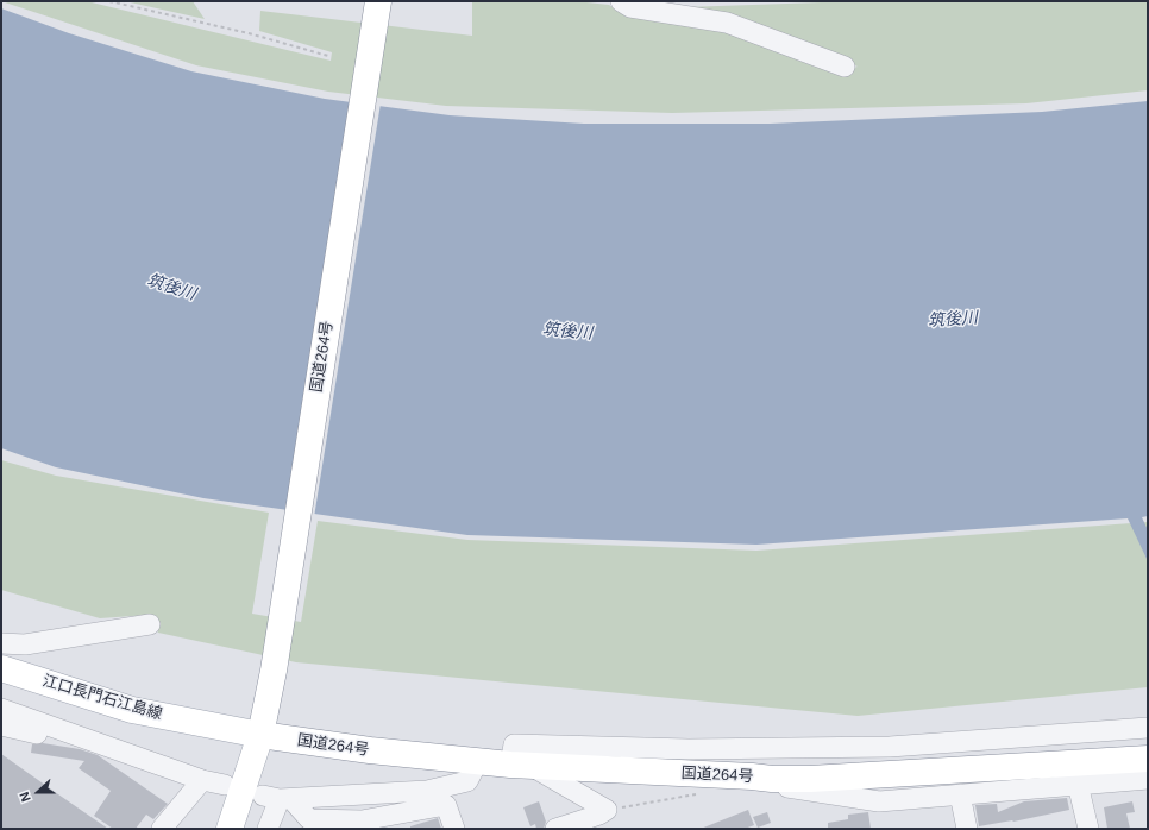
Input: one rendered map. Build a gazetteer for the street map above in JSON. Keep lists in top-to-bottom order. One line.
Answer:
{"streets":{"main road":["国道264号","江口長門石江島線"]},"crossings":[["国道264号","江口長門石江島線"]],"water":["筑後川"],"north":"left"}
